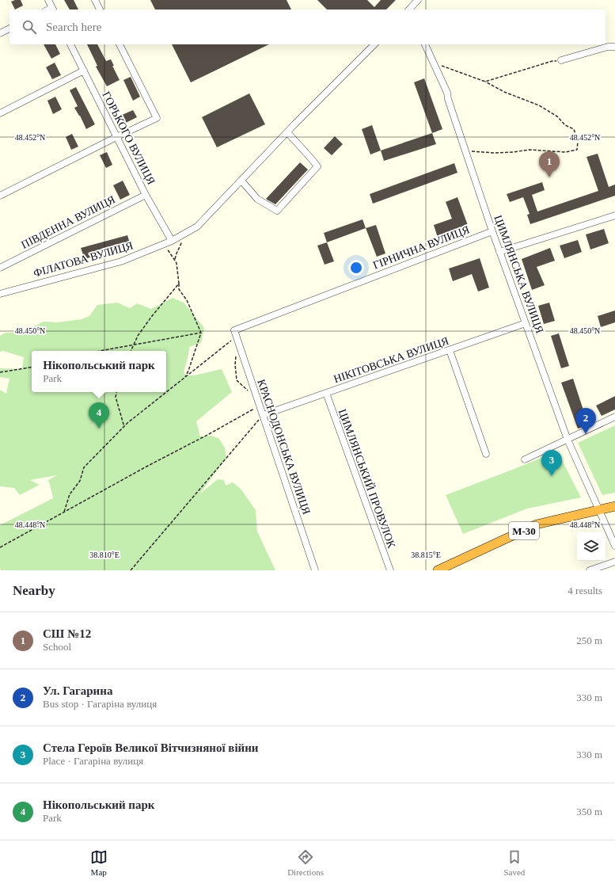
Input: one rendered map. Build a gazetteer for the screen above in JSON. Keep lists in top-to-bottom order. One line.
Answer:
{"streets":{"highway":["М-30"],"street":["ГОРЬКОГО ВУЛИЦЯ","ПІВДЕННА ВУЛИЦЯ","ГІРНИЧНА ВУЛИЦЯ","ФІЛАТОВА ВУЛИЦЯ","ЦИМЛЯНСЬКА ВУЛИЦЯ","НІКІТОВСЬКА ВУЛИЦЯ","КРАСНОДОНСЬКА ВУЛИЦЯ","ЦИМЛЯНСЬКИЙ ПРОВУЛОК"]},"crossings":[["ГОРЬКОГО ВУЛИЦЯ","ПІВДЕННА ВУЛИЦЯ"],["ГОРЬКОГО ВУЛИЦЯ","ФІЛАТОВА ВУЛИЦЯ"],["ГІРНИЧНА ВУЛИЦЯ","ЦИМЛЯНСЬКА ВУЛИЦЯ"],["ГІРНИЧНА ВУЛИЦЯ","КРАСНОДОНСЬКА ВУЛИЦЯ"],["ЦИМЛЯНСЬКА ВУЛИЦЯ","НІКІТОВСЬКА ВУЛИЦЯ"],["ЦИМЛЯНСЬКА ВУЛИЦЯ","М-30"],["НІКІТОВСЬКА ВУЛИЦЯ","КРАСНОДОНСЬКА ВУЛИЦЯ"],["НІКІТОВСЬКА ВУЛИЦЯ","ЦИМЛЯНСЬКИЙ ПРОВУЛОК"]],"page":{"search":"Search here","pins":["1","4","2","3"],"popup":["Нікопольський парк","Park"],"heading":["Nearby","4 results"],"list":[{"mark":"1","name":"СШ №12","note":"School","value":"250 m"},{"mark":"2","name":"Ул. Гагарина","note":"Bus stop · Гагаріна вулиця","value":"330 m"},{"mark":"3","name":"Стела Героїв Великої Вітчизняної війни","note":"Place · Гагаріна вулиця","value":"330 m"},{"mark":"4","name":"Нікопольський парк","note":"Park","value":"350 m"}],"nav":["Map","Directions","Saved"]},"coordinates":["48.452°N","48.450°N","48.448°N","38.810°E","38.815°E"]}
